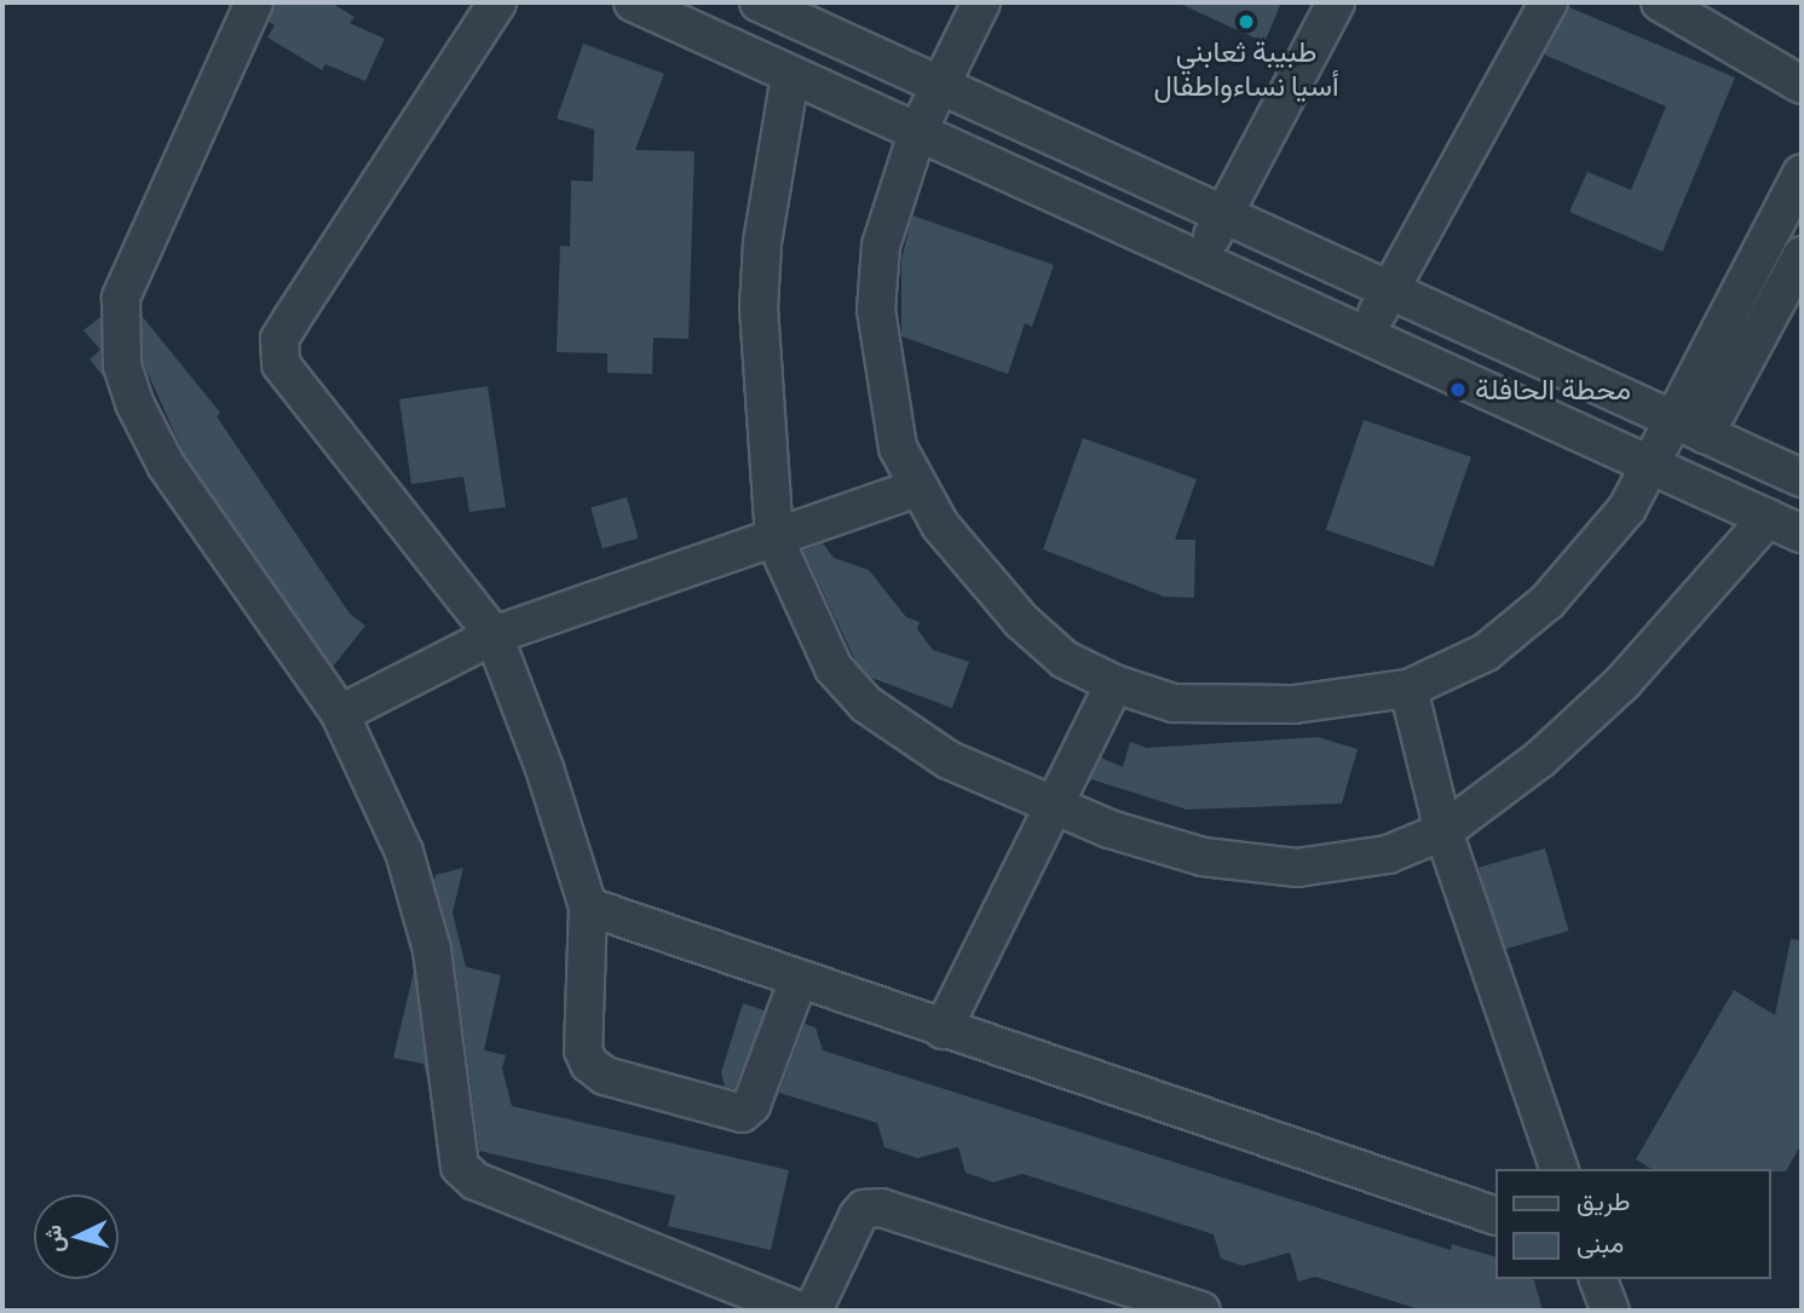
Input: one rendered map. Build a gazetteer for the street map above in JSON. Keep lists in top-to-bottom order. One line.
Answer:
{"places":["طبيبة ثعابني أسيا نساءواطفال","محطة الحافلة"],"legend":["طريق","مبنى"],"north":"left"}
